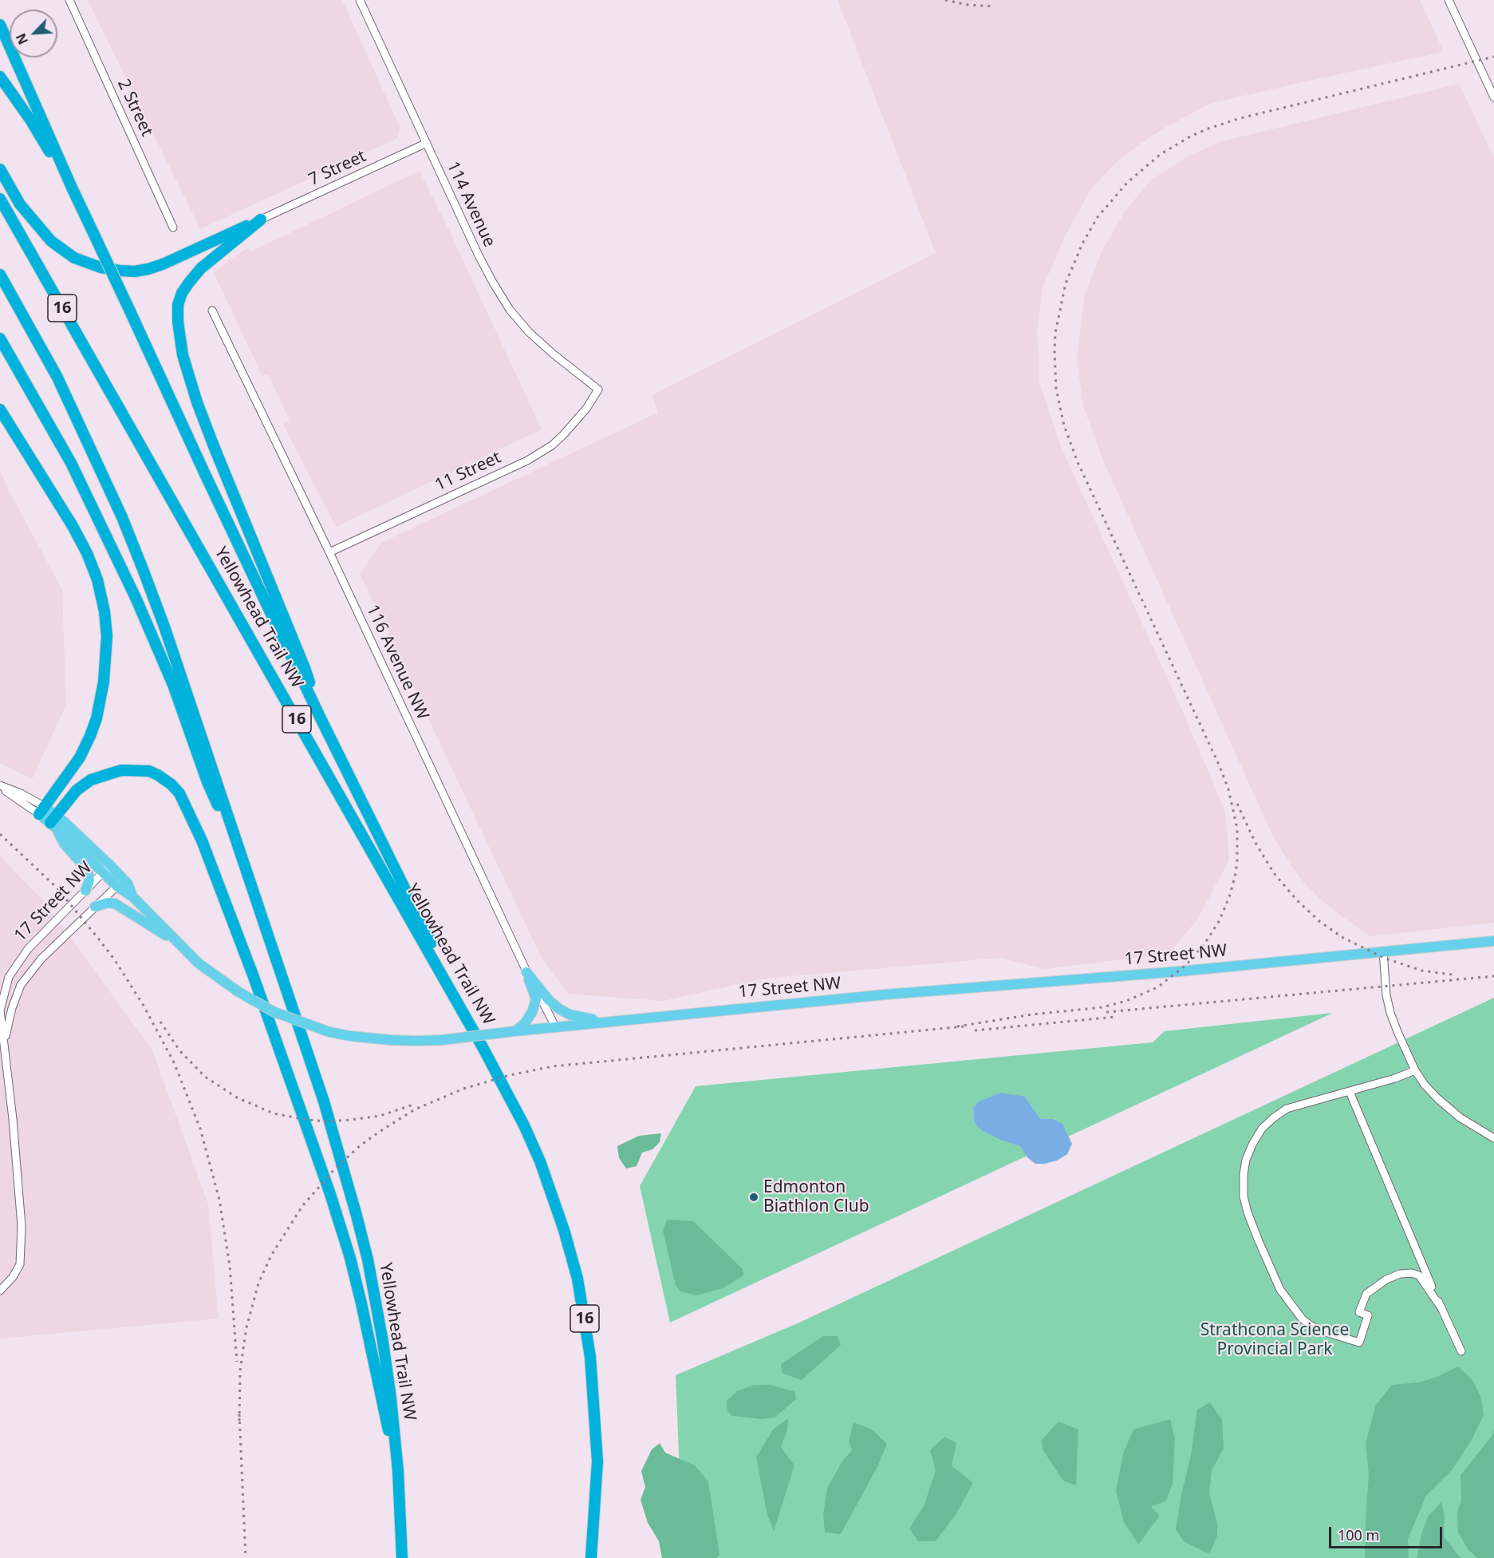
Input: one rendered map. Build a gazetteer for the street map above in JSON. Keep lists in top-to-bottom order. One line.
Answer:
{"streets":{"highway":["16","Yellowhead Trail NW"],"main road":["17 Street NW"],"street":["2 Street","7 Street","114 Avenue","11 Street","116 Avenue NW"]},"crossings":[["7 Street","114 Avenue"],["114 Avenue","11 Street"],["11 Street","116 Avenue NW"],["116 Avenue NW","17 Street NW"]],"parks":["Strathcona Science Provincial Park"],"places":["Edmonton Biathlon Club"],"scale_bar":"100 m","north":"bottom left"}
